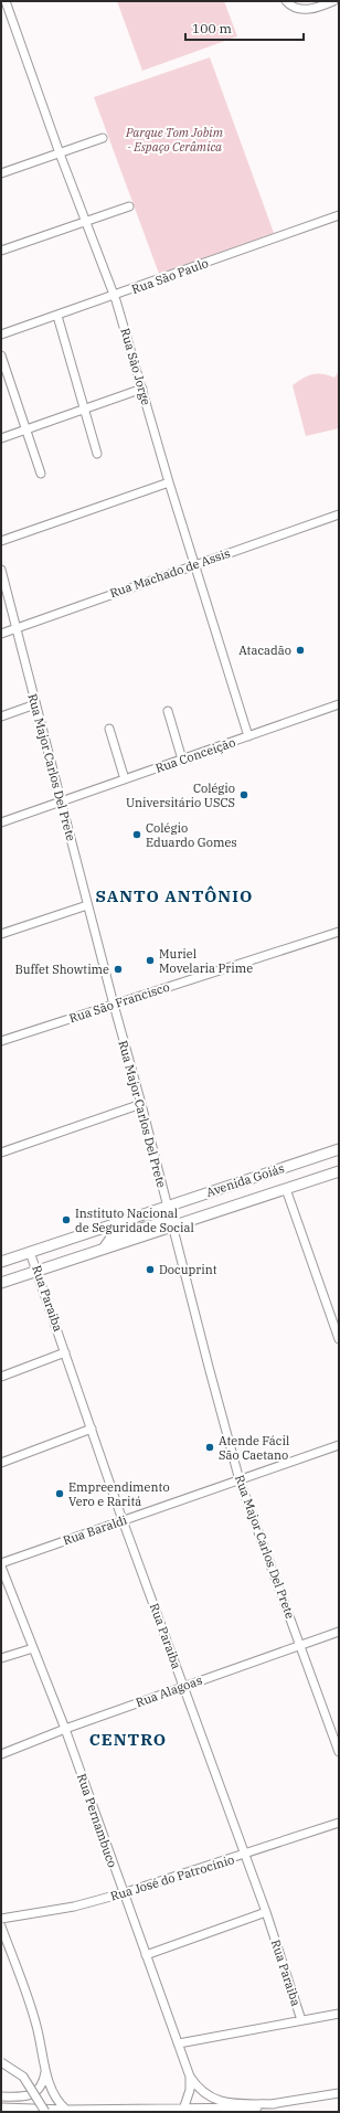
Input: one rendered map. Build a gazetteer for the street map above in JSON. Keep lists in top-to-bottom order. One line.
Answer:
{"streets":{"main road":["Avenida Goiás"],"street":["Rua São Paulo","Rua São Jorge","Rua Machado de Assis","Rua Conceição","Rua Major Carlos Del Prete","Rua São Francisco","Rua Paraiba","Rua Baraldi","Rua Alagoas","Rua Pernambuco","Rua José do Patrocinio"]},"crossings":[["Rua São Paulo","Rua São Jorge"],["Rua São Jorge","Rua Machado de Assis"],["Rua São Jorge","Rua Conceição"],["Rua Machado de Assis","Rua Major Carlos Del Prete"],["Rua Conceição","Rua Major Carlos Del Prete"],["Rua Major Carlos Del Prete","Rua São Francisco"],["Rua Major Carlos Del Prete","Avenida Goiás"],["Rua Major Carlos Del Prete","Rua Baraldi"],["Rua Major Carlos Del Prete","Rua Alagoas"],["Avenida Goiás","Rua Paraiba"],["Rua Paraiba","Rua Baraldi"],["Rua Paraiba","Rua Alagoas"],["Rua Paraiba","Rua José do Patrocinio"],["Rua Alagoas","Rua Pernambuco"],["Rua Pernambuco","Rua José do Patrocinio"]],"districts":["SANTO ANTÔNIO","CENTRO"],"parks":["Parque Tom Jobim - Espaço Cerâmica"],"places":["Atacadão","Colégio Universitário USCS","Colégio Eduardo Gomes","Muriel Movelaria Prime","Buffet Showtime","Instituto Nacional de Seguridade Social","Docuprint","Atende Fácil São Caetano","Empreendimento Vero e Raritá"],"scale_bar":"100 m"}
